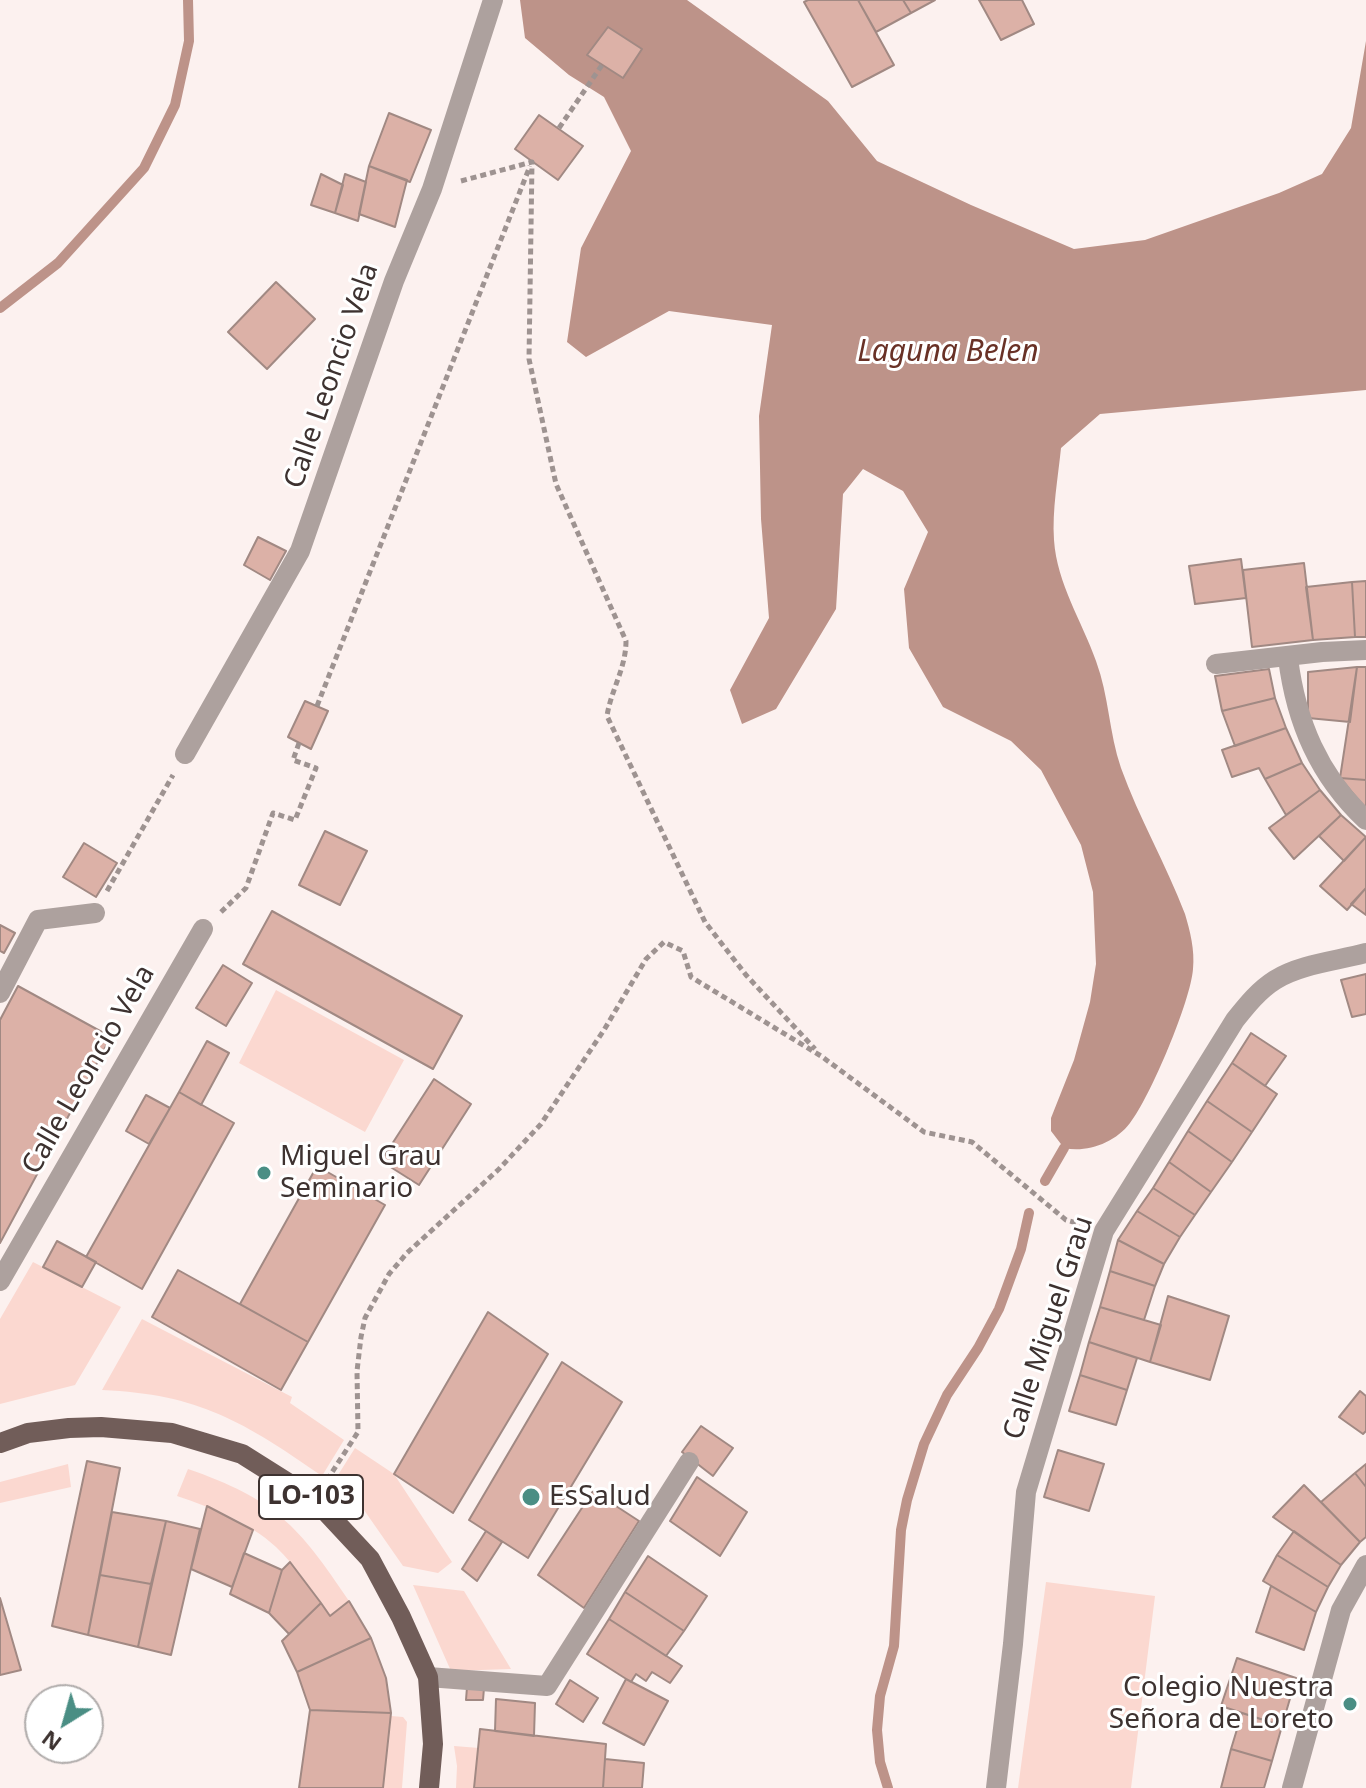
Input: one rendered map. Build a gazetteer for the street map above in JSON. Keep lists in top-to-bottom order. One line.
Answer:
{"streets":{"main road":["LO-103"],"street":["Calle Leoncio Vela","Calle Miguel Grau"]},"water":["Laguna Belen"],"places":["Miguel Grau Seminario","EsSalud","Colegio Nuestra Señora de Loreto"],"north":"bottom left"}
